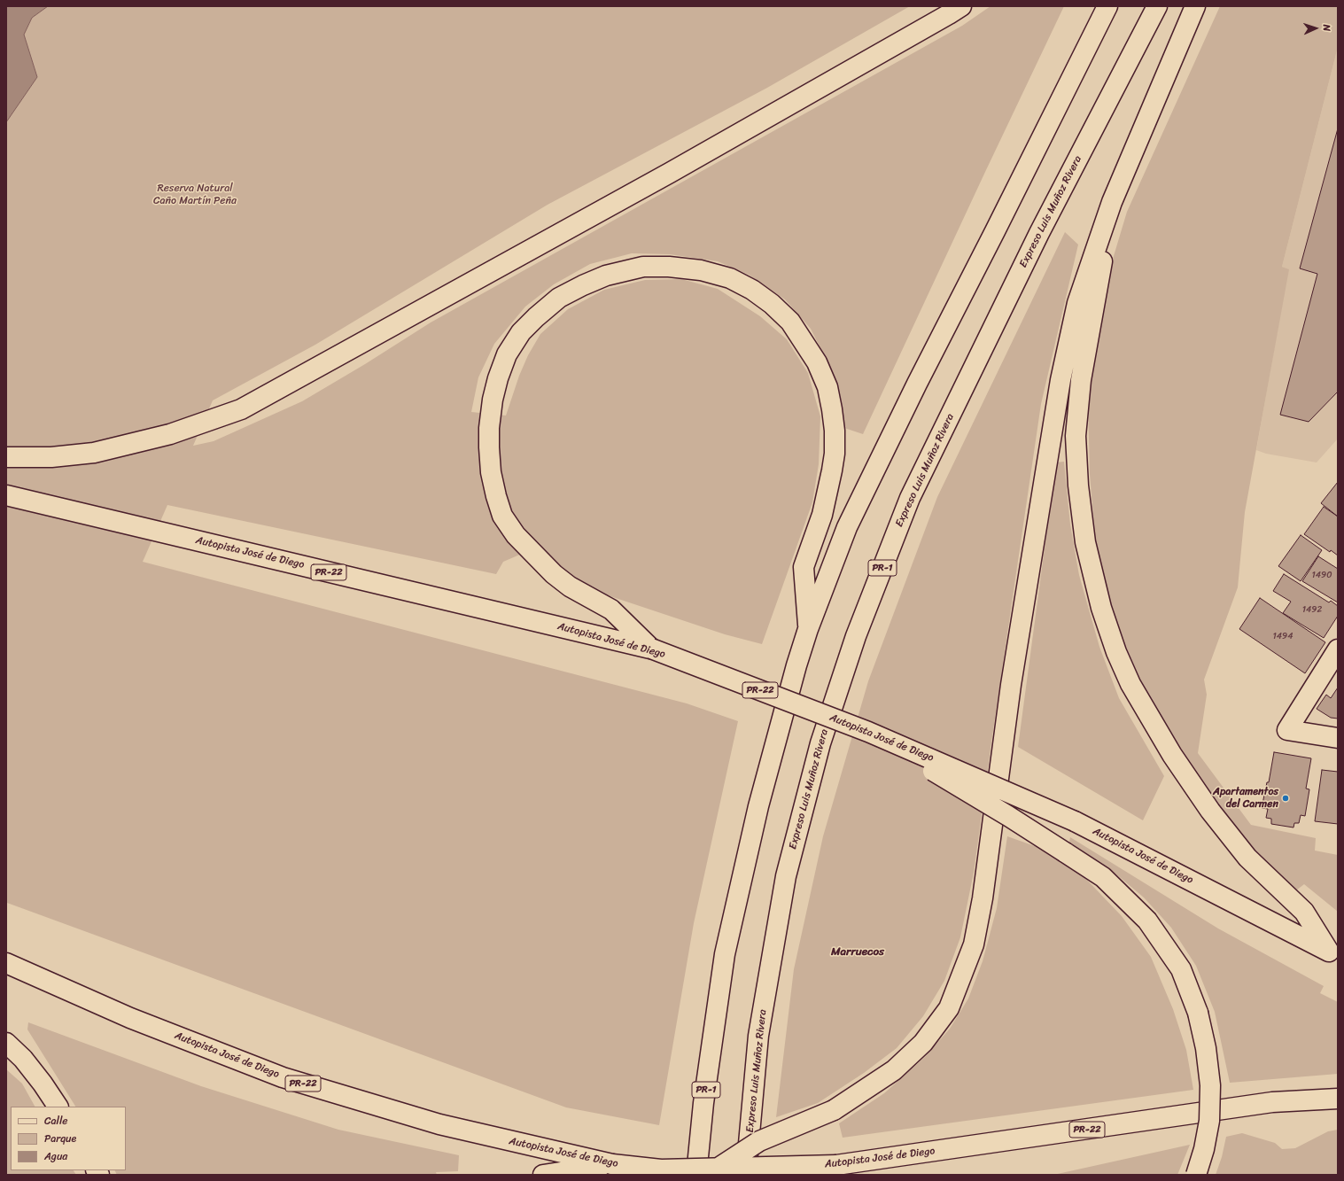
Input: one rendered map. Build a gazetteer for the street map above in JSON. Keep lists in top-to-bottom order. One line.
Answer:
{"streets":{"main road":["Expreso Luis Muñoz Rivera","Autopista José de Diego","PR-1","PR-22"]},"districts":["Marruecos"],"parks":["Reserva Natural Caño Martín Peña"],"places":["Apartamentos del Carmen"],"house_numbers":["1490","1492","1494"],"legend":["Calle","Parque","Agua"],"north":"right"}
